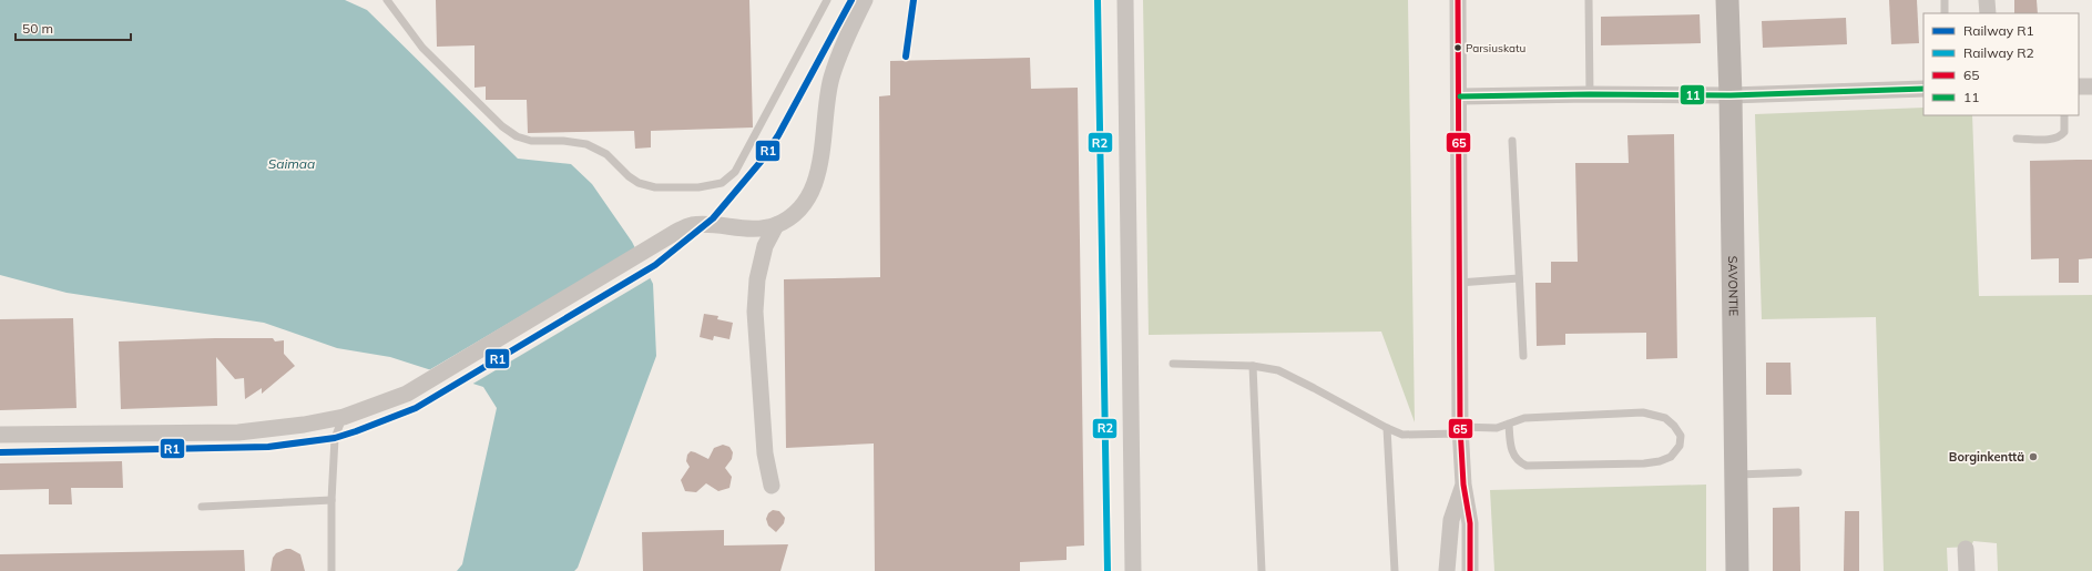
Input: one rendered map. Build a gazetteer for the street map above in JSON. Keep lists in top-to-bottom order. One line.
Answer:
{"streets":{"street":["SAVONTIE"]},"water":["Saimaa"],"places":["Parsiuskatu","Borginkenttä"],"lines":["rail line R1","rail line R2","transit line 65","transit line 11"],"legend":["Railway R1","Railway R2","65","11"],"scale_bar":"50 m"}
